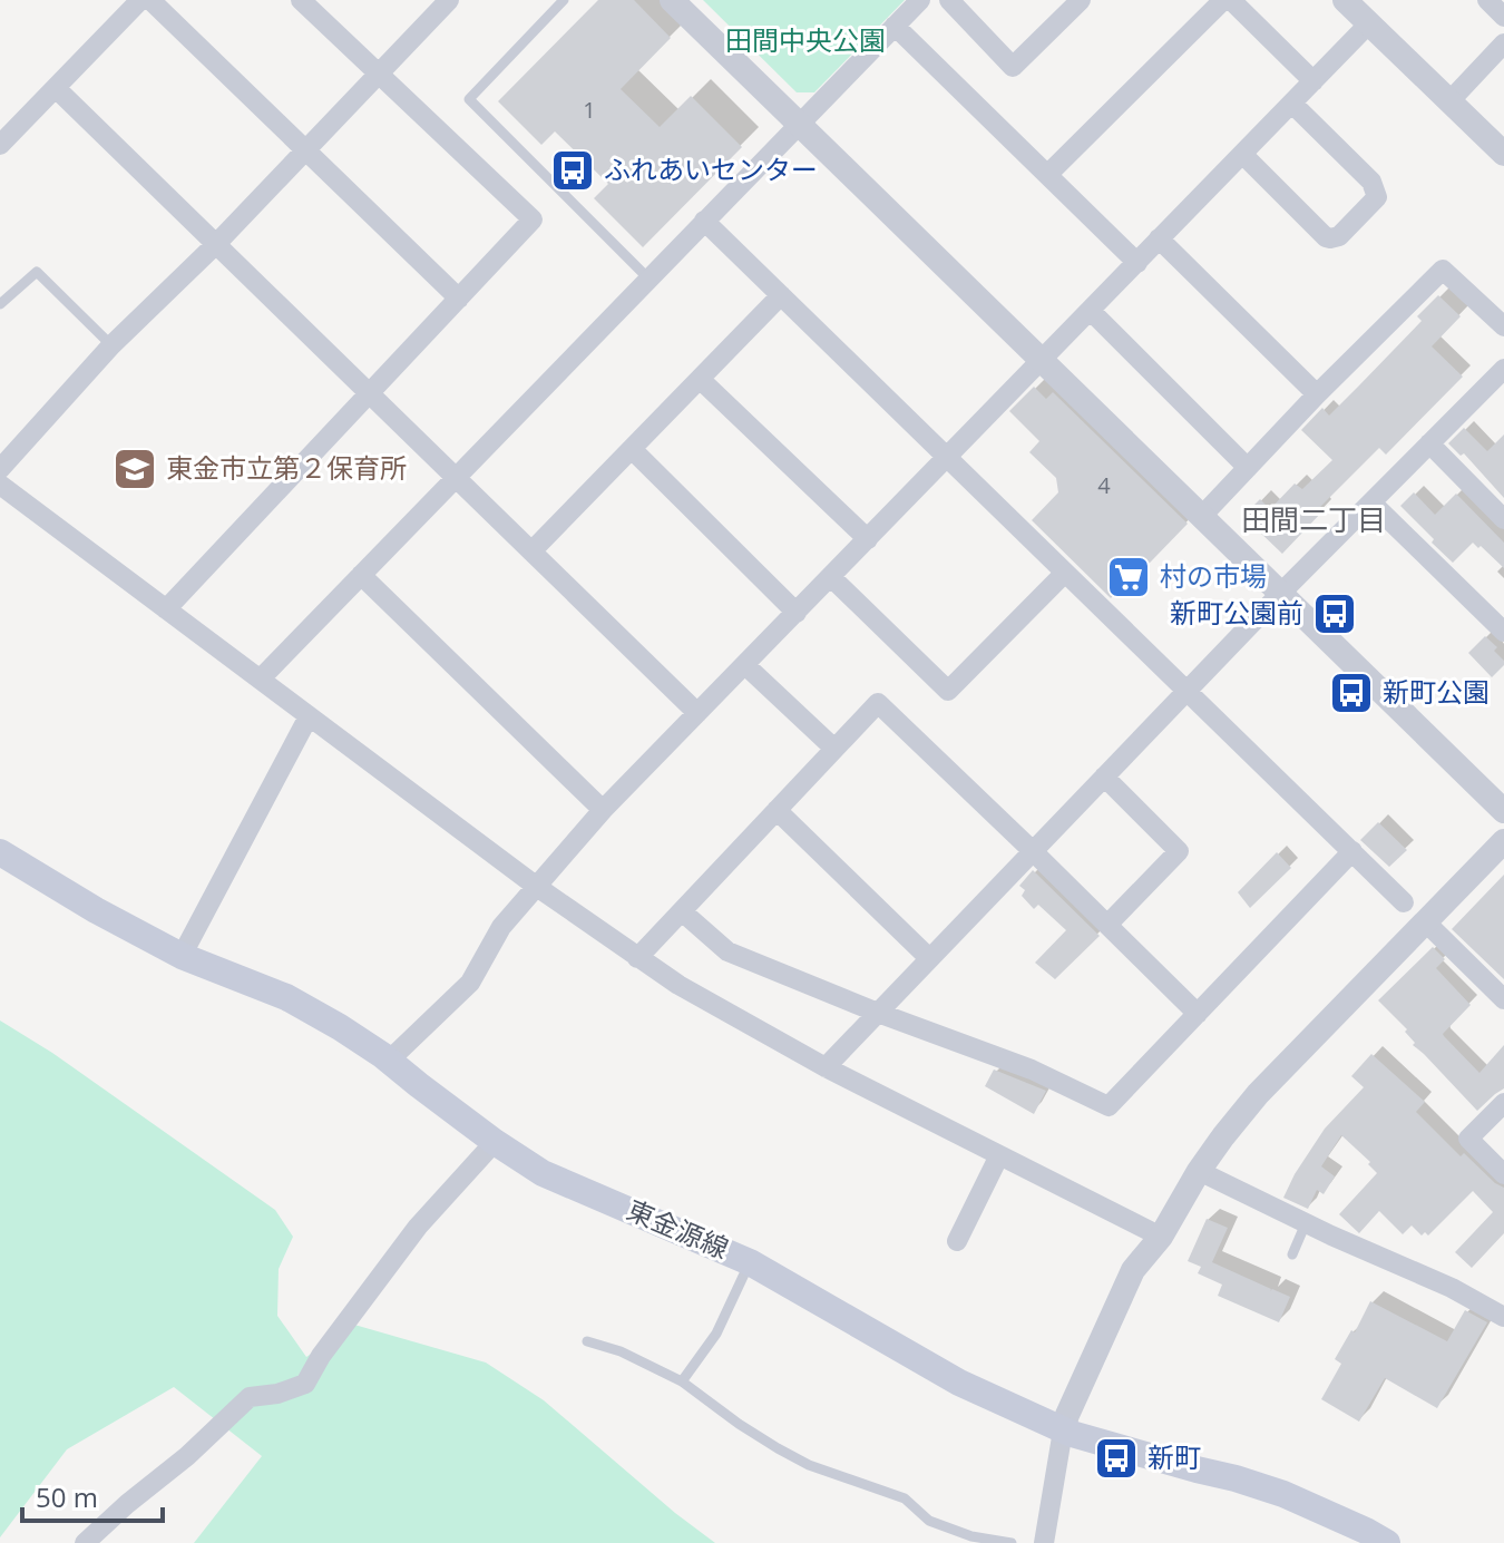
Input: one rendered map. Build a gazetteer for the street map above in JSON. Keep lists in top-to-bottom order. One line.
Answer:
{"streets":{"main road":["東金源線"]},"districts":["田間二丁目"],"parks":["田間中央公園"],"places":{"bus stop":["ふれあいセンター","新町公園前","新町公園","新町"],"school or university":["東金市立第２保育所"],"supermarket":["村の市場"]},"house_numbers":["1","4"],"scale_bar":"50 m"}
